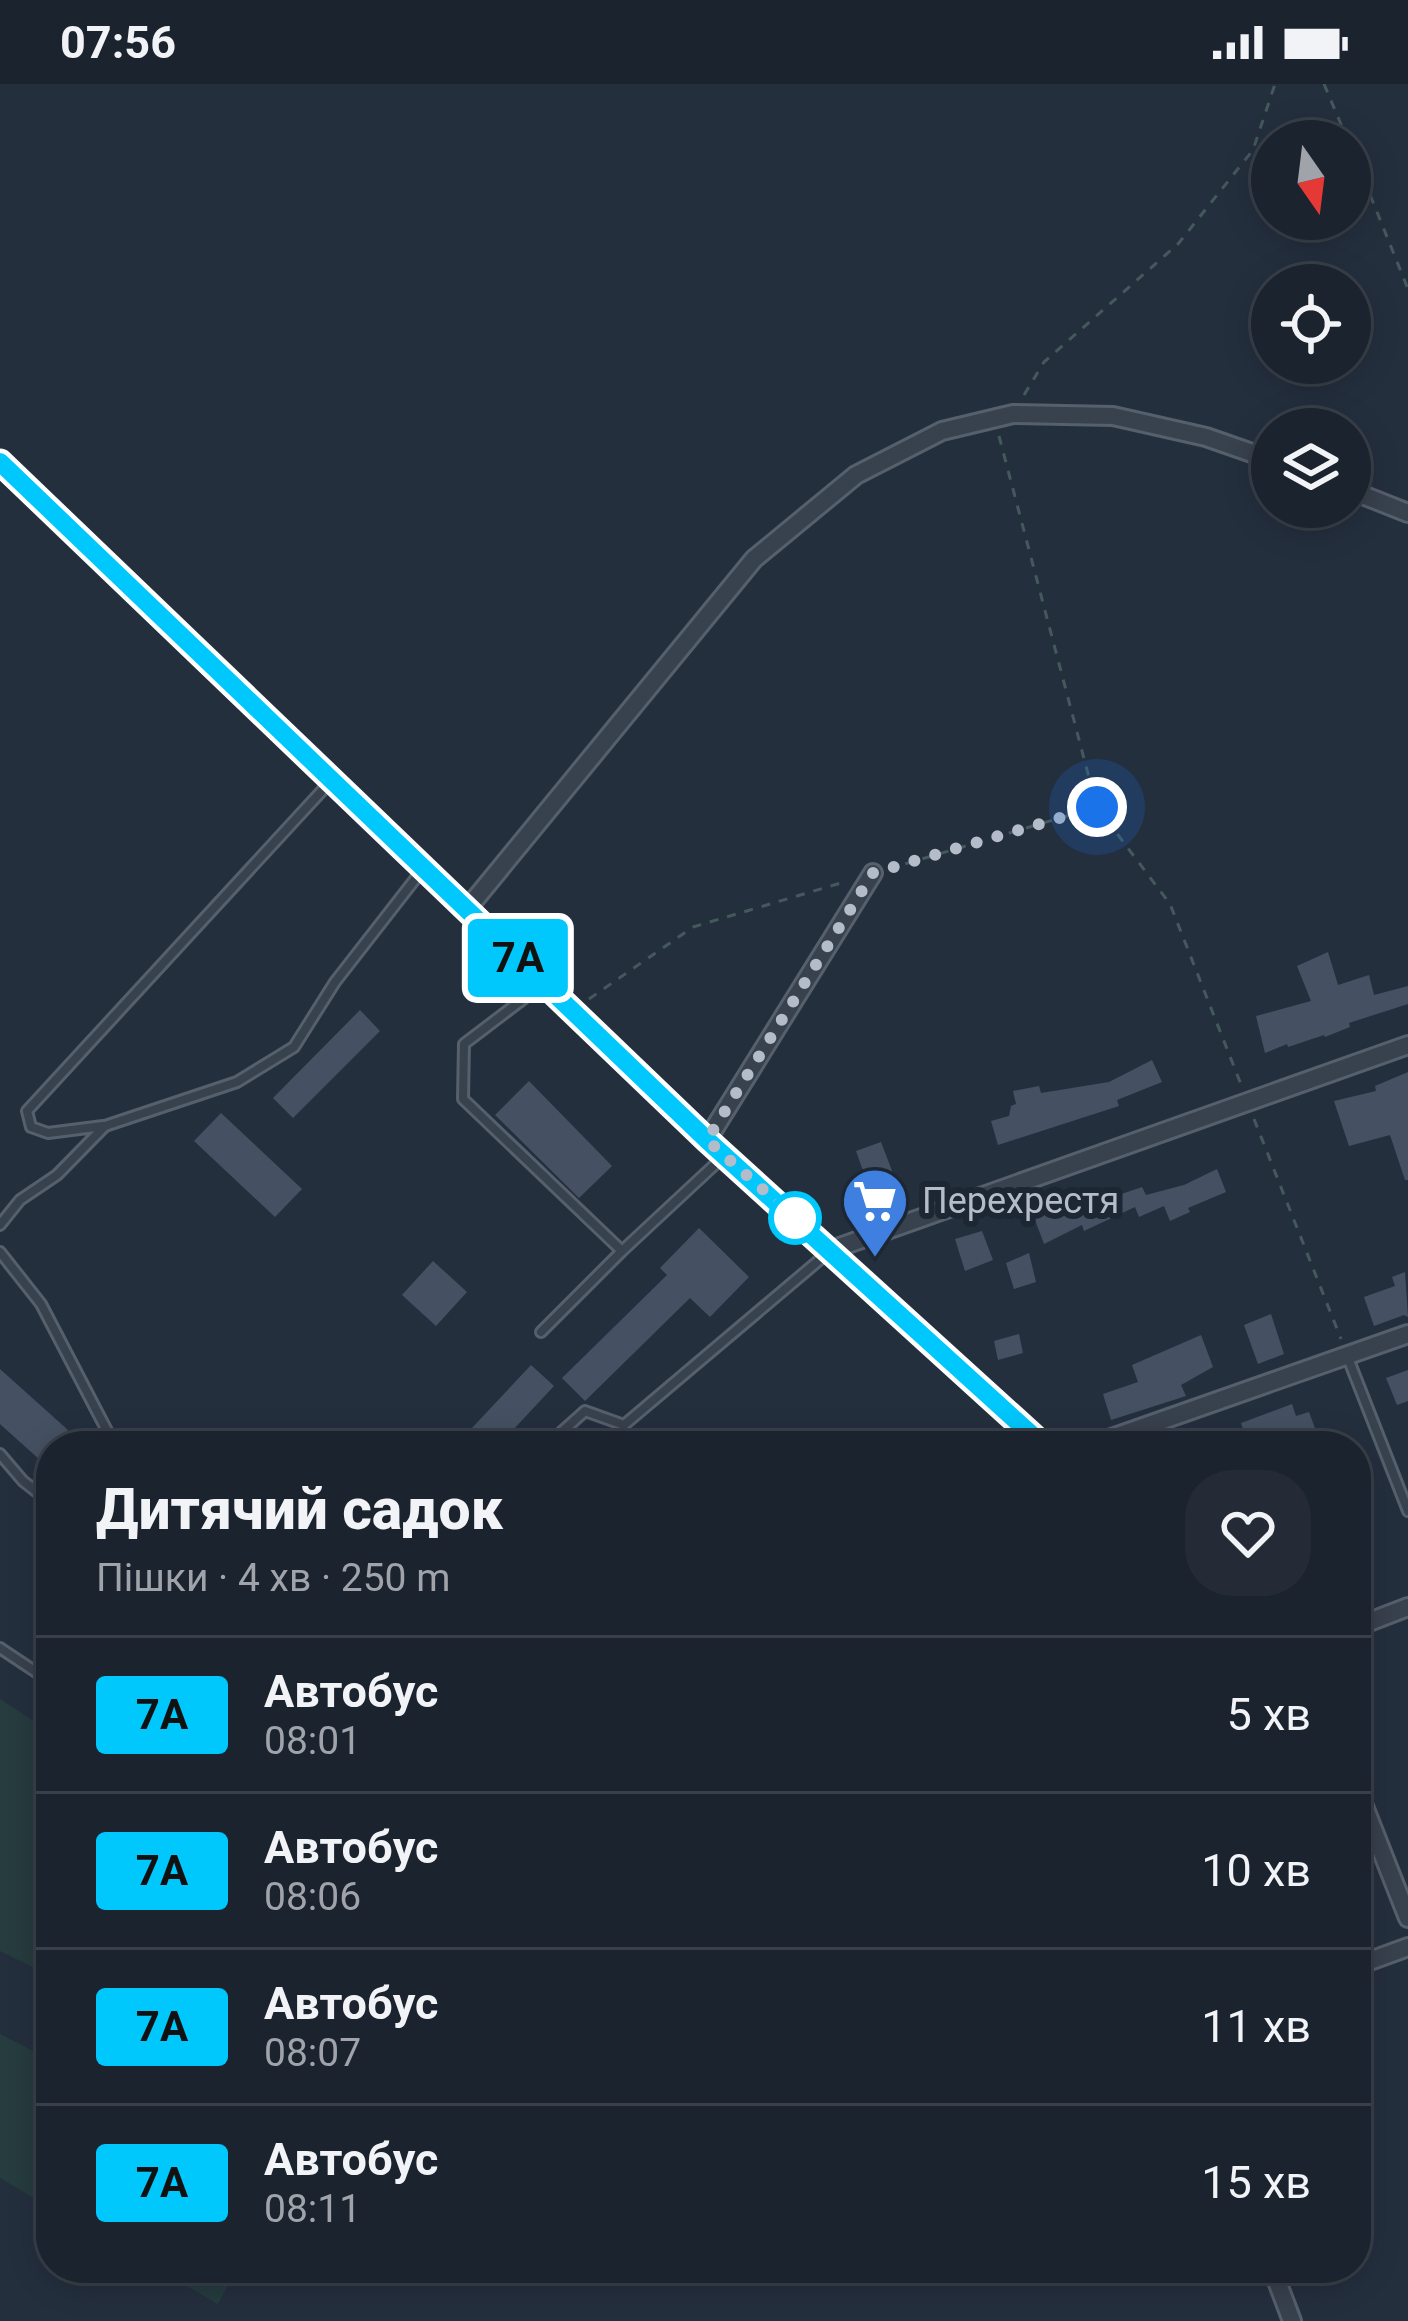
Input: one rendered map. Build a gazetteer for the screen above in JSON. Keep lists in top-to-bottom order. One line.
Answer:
{"places":{"supermarket":["Перехрестя"]},"lines":["bus line 7А"],"north":"bottom","page":{"status":"07:56","on_map":"7А","heading":["Дитячий садок","Пішки · 4 хв · 250 m"],"list":[{"mark":"7А","name":"Автобус","note":"08:01","value":"5 хв"},{"mark":"7А","name":"Автобус","note":"08:06","value":"10 хв"},{"mark":"7А","name":"Автобус","note":"08:07","value":"11 хв"},{"mark":"7А","name":"Автобус","note":"08:11","value":"15 хв"}]}}
